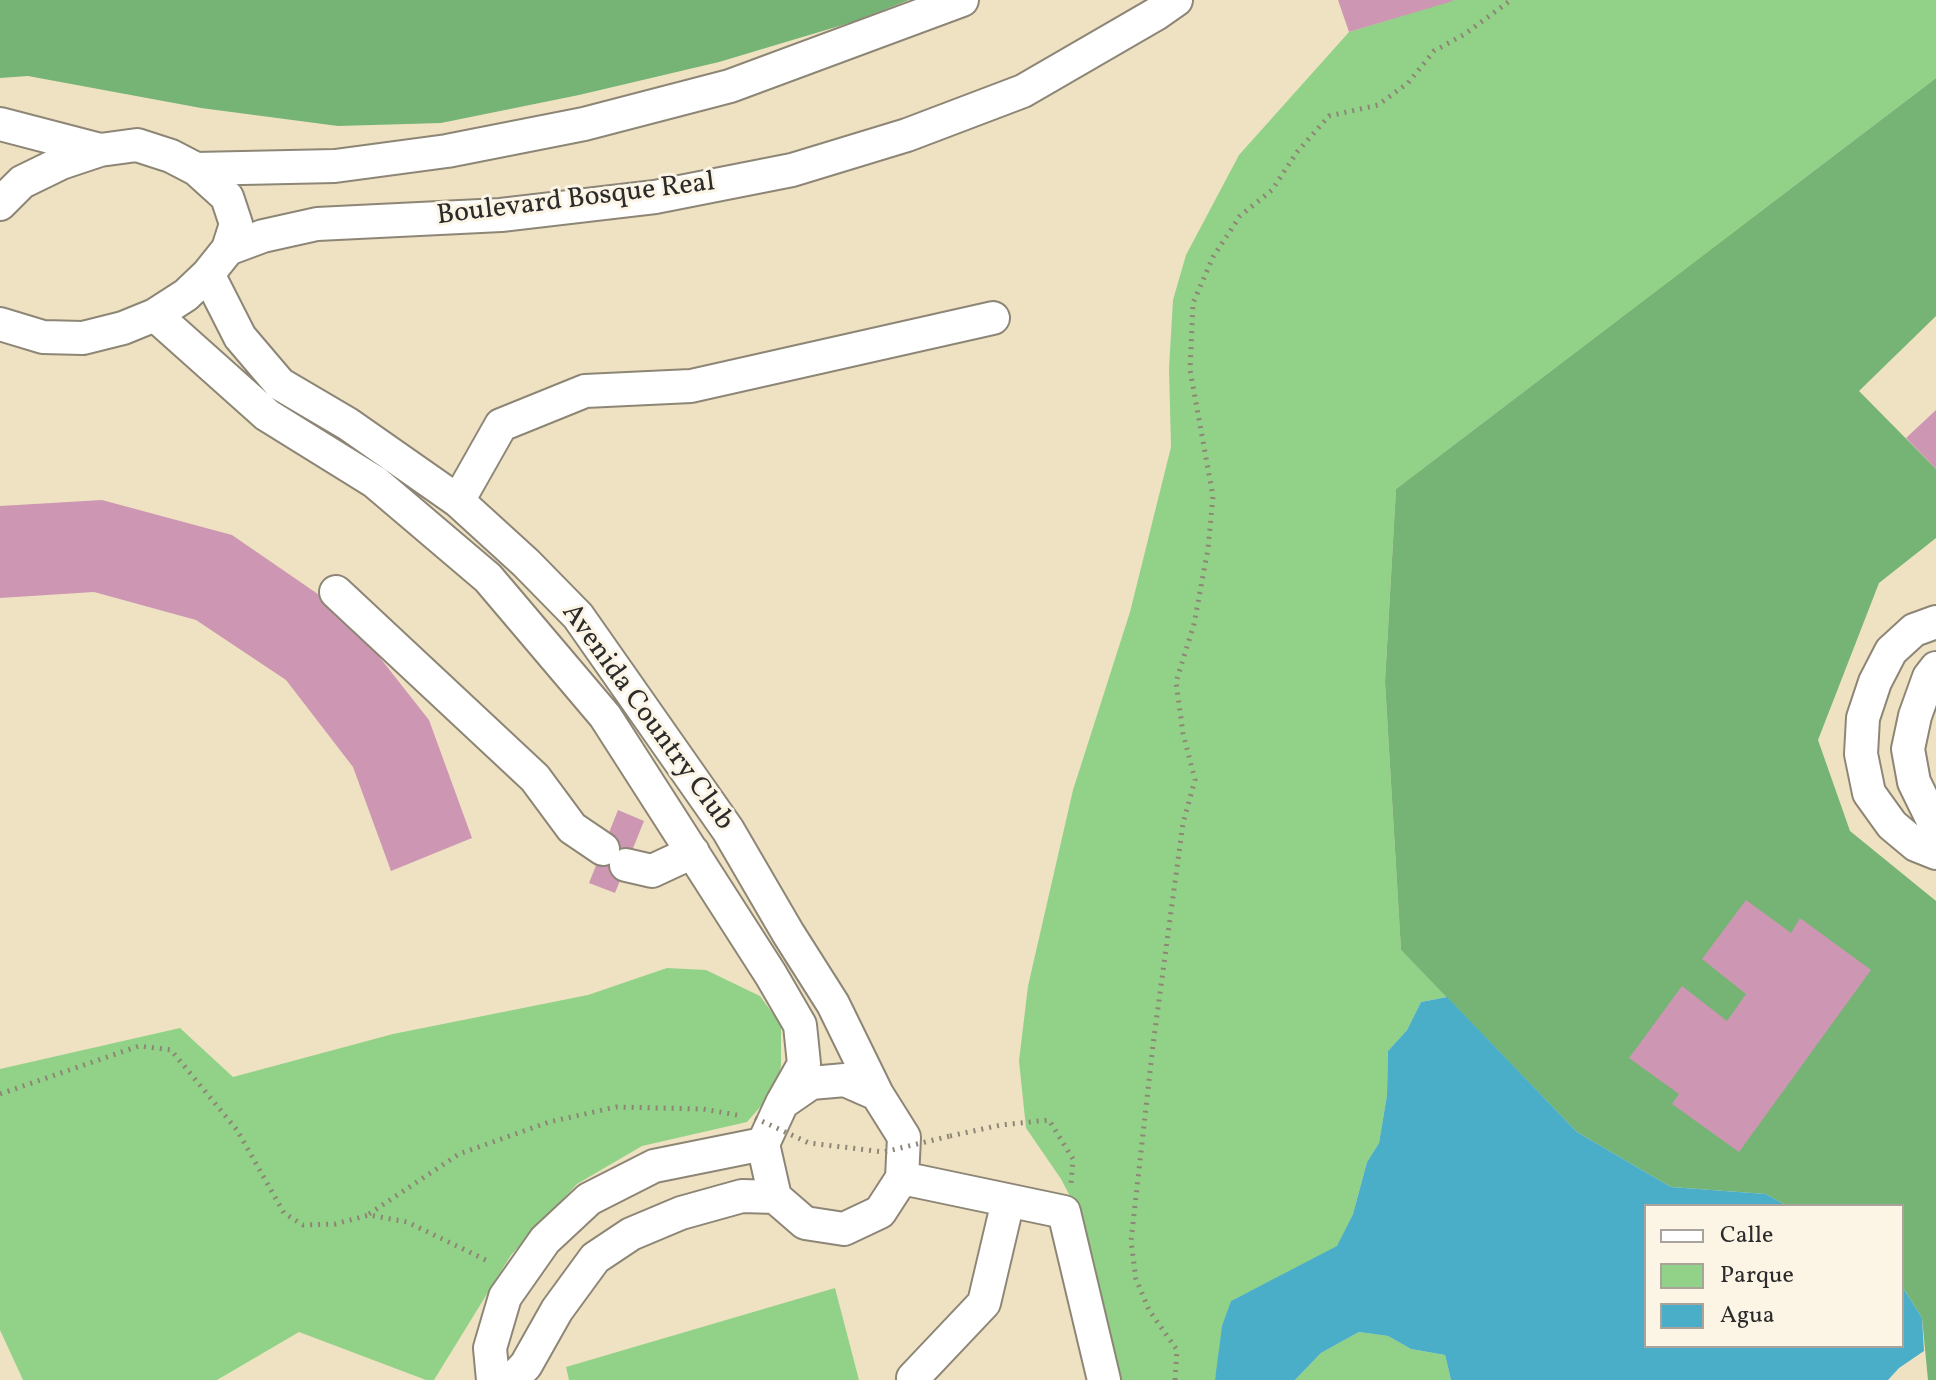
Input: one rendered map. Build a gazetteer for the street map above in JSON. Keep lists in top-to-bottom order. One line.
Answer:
{"streets":{"street":["Boulevard Bosque Real","Avenida Country Club"]},"legend":["Calle","Parque","Agua"]}
